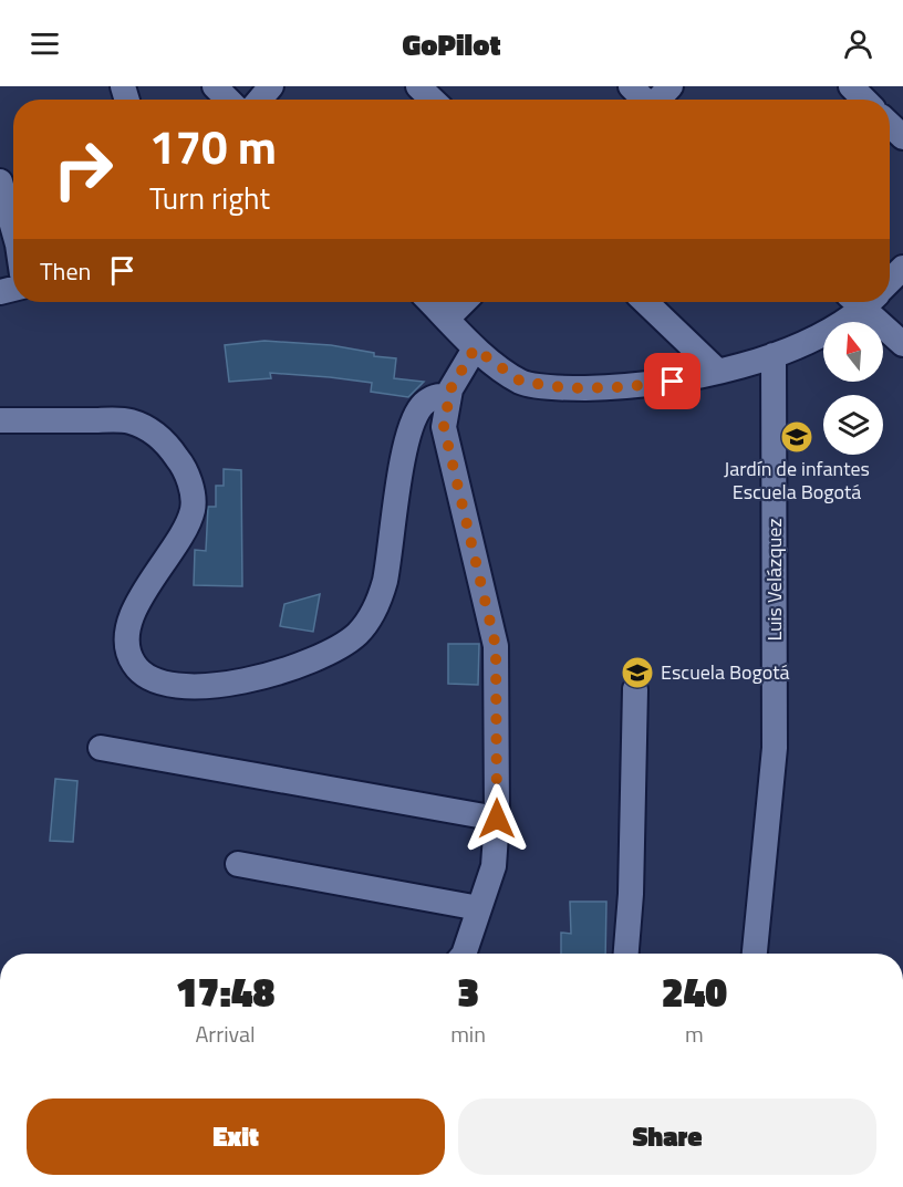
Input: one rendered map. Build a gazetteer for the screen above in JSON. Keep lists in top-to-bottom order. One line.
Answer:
{"streets":{"street":["Luis Velázquez"]},"places":{"school or university":["Jardín de infantes Escuela Bogotá","Escuela Bogotá"]},"north":"top","page":{"header":"GoPilot","turn":["170 m","Turn right"],"then":"Then","eta":["17:48","Arrival","3","min","240","m"],"buttons":["Exit","Share"]}}
